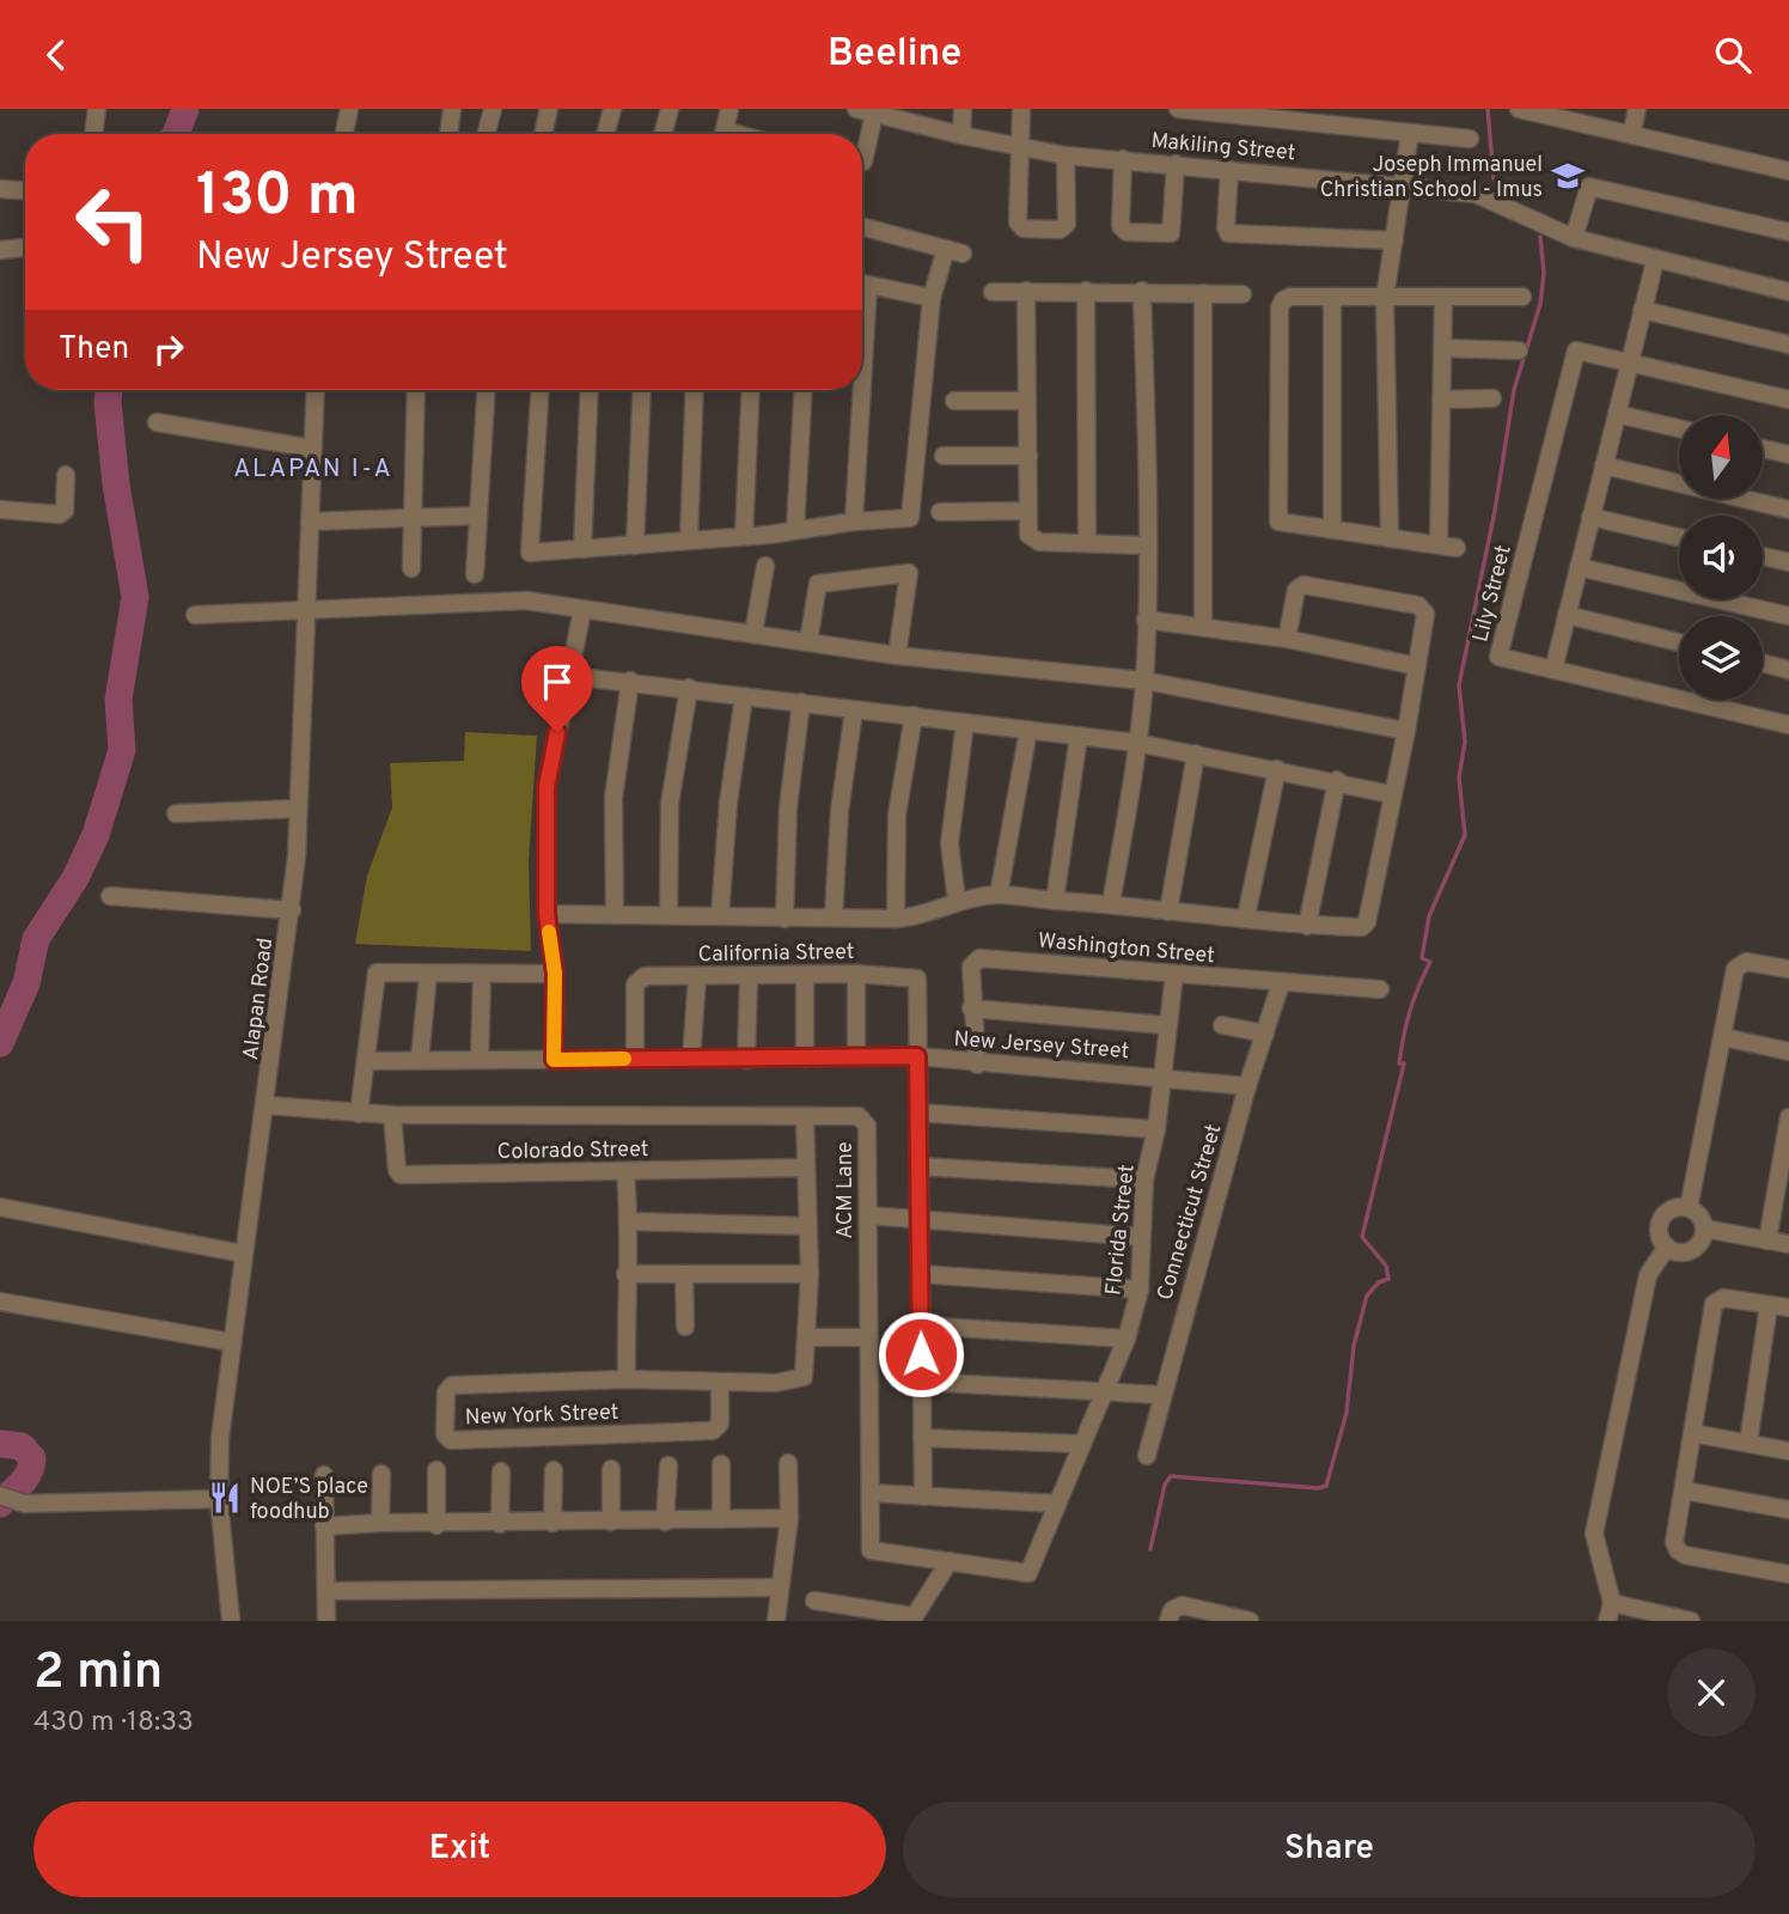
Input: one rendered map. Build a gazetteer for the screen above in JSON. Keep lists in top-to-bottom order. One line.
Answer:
{"streets":{"street":["Makiling Street","Lily Street","Washington Street","California Street","Alapan Road","New Jersey Street","Colorado Street","ACM Lane","Connecticut Street","Florida Street","New York Street"]},"crossings":[["Washington Street","New Jersey Street"],["Washington Street","Connecticut Street"],["Washington Street","Florida Street"],["California Street","New Jersey Street"],["Alapan Road","ACM Lane"],["New Jersey Street","Connecticut Street"],["New Jersey Street","Florida Street"],["Colorado Street","ACM Lane"],["ACM Lane","Florida Street"]],"districts":["ALAPAN I-A"],"places":{"school or university":["Joseph Immanuel Christian School - Imus"],"restaurant":["NOE’S place foodhub"]},"north":"top","page":{"header":"Beeline","turn":["130 m","New Jersey Street"],"then":"Then","heading":["2 min","430 m · 18:33"],"buttons":["Exit","Share"]}}
